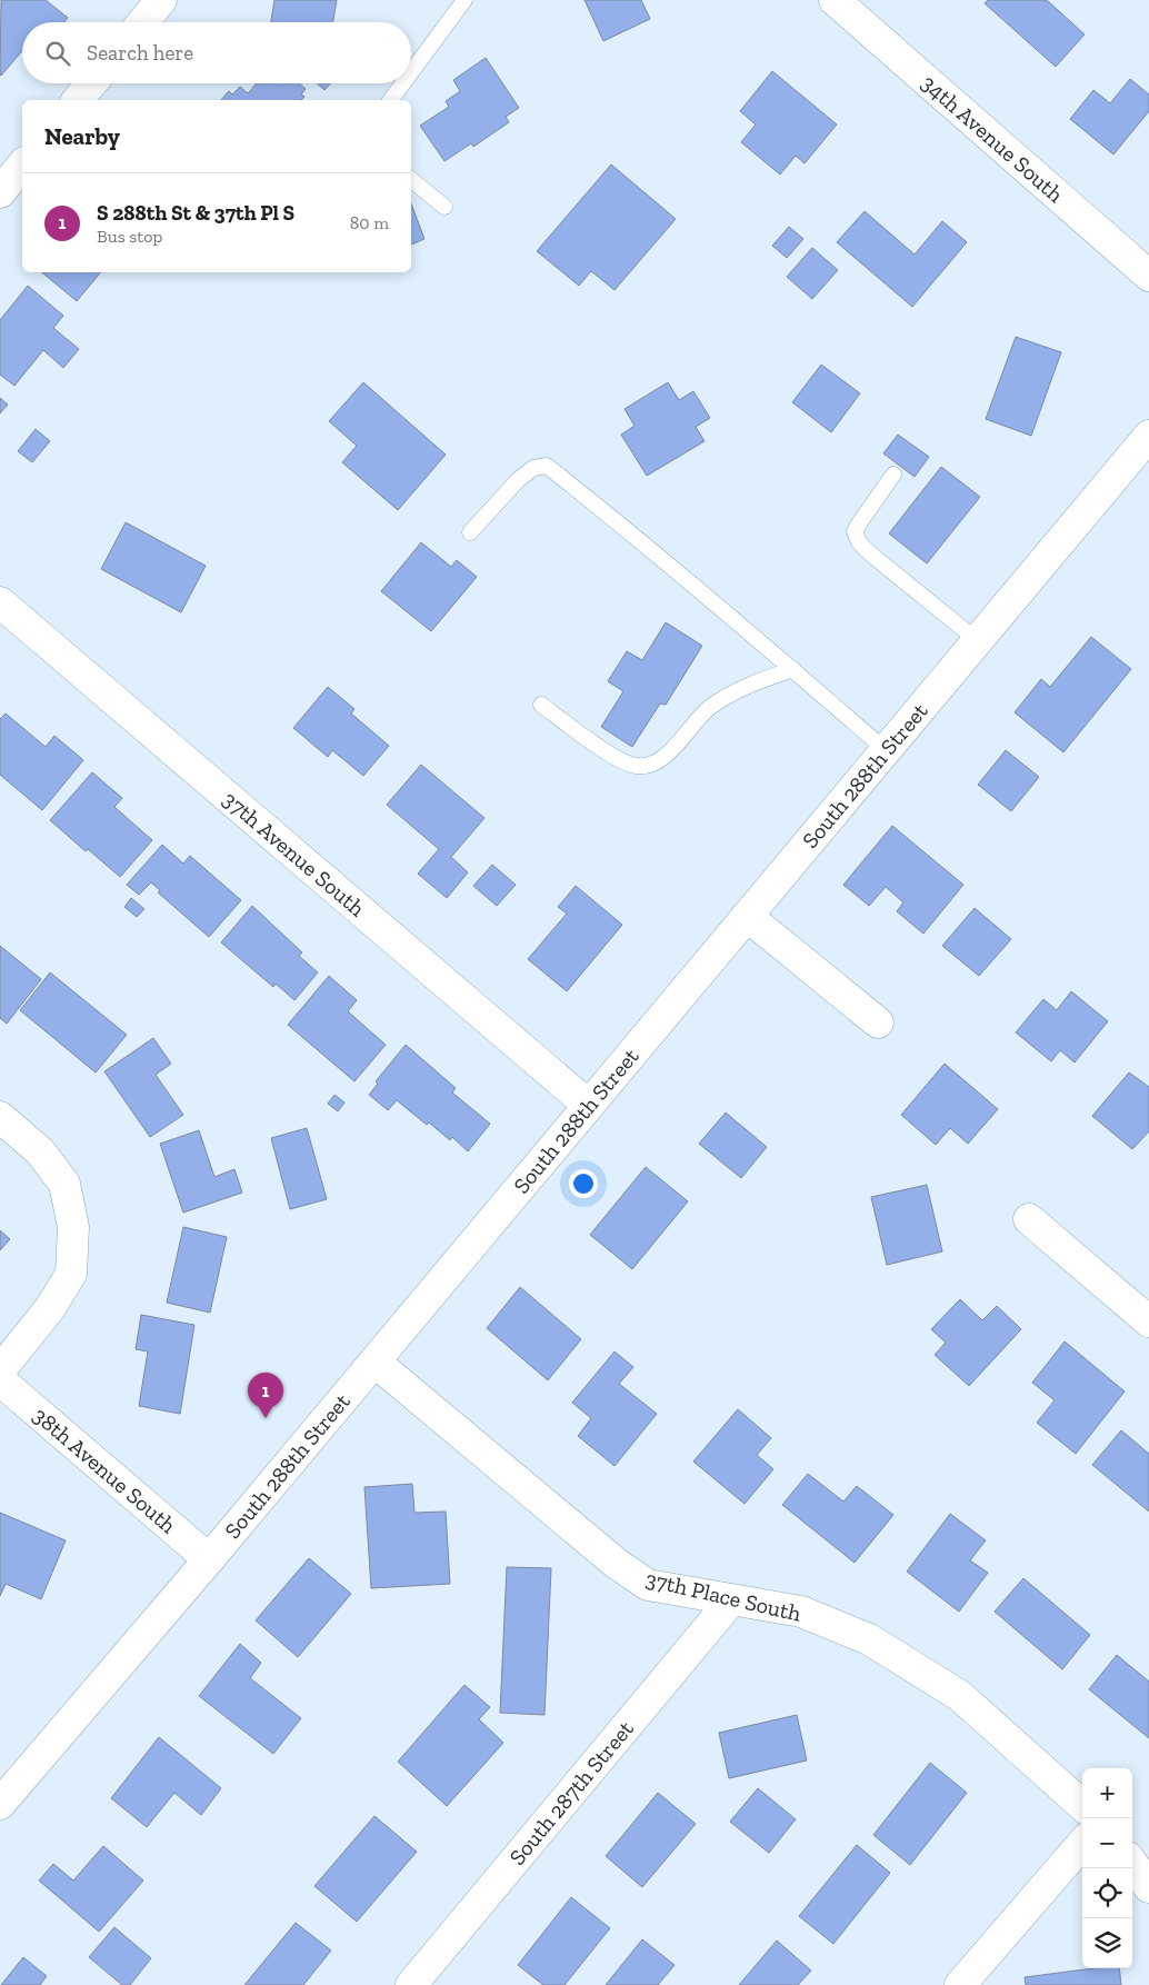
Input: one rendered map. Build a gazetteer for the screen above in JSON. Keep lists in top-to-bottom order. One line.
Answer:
{"streets":{"street":["34th Avenue South","South 288th Street","37th Avenue South","38th Avenue South","37th Place South","South 287th Street"]},"crossings":[["South 288th Street","37th Avenue South"],["South 288th Street","38th Avenue South"],["South 288th Street","37th Place South"],["37th Place South","South 287th Street"]],"page":{"search":"Search here","heading":"Nearby","list":[{"mark":"1","name":"S 288th St & 37th Pl S","note":"Bus stop","value":"80 m"}],"pins":"1","map_buttons":["+","−"]}}
